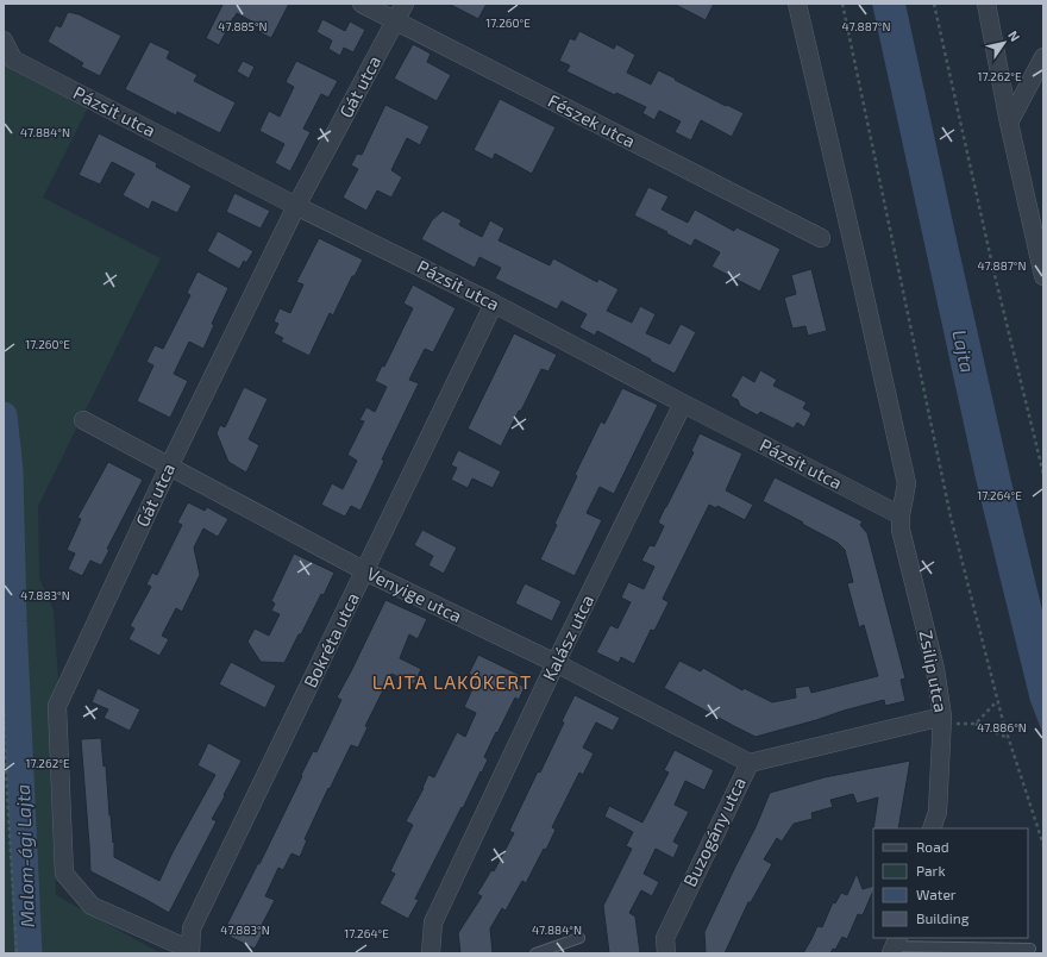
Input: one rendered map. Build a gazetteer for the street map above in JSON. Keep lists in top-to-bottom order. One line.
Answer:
{"streets":{"street":["Gát utca","Pázsit utca","Fészek utca","Venyige utca","Kalász utca","Bokréta utca","Zsilip utca","Buzogány utca"]},"crossings":[["Gát utca","Pázsit utca"],["Gát utca","Fészek utca"],["Gát utca","Venyige utca"],["Gát utca","Bokréta utca"],["Pázsit utca","Kalász utca"],["Pázsit utca","Bokréta utca"],["Pázsit utca","Zsilip utca"],["Venyige utca","Kalász utca"],["Venyige utca","Bokréta utca"],["Venyige utca","Buzogány utca"],["Zsilip utca","Buzogány utca"]],"districts":["LAJTA LAKÓKERT"],"water":["Lajta","Malom-ági Lajta"],"legend":["Road","Park","Water","Building"],"north":"top right","coordinates":["17.260°E","47.885°N","47.887°N","17.262°E","47.884°N","17.264°E","47.883°N","47.886°N"]}
